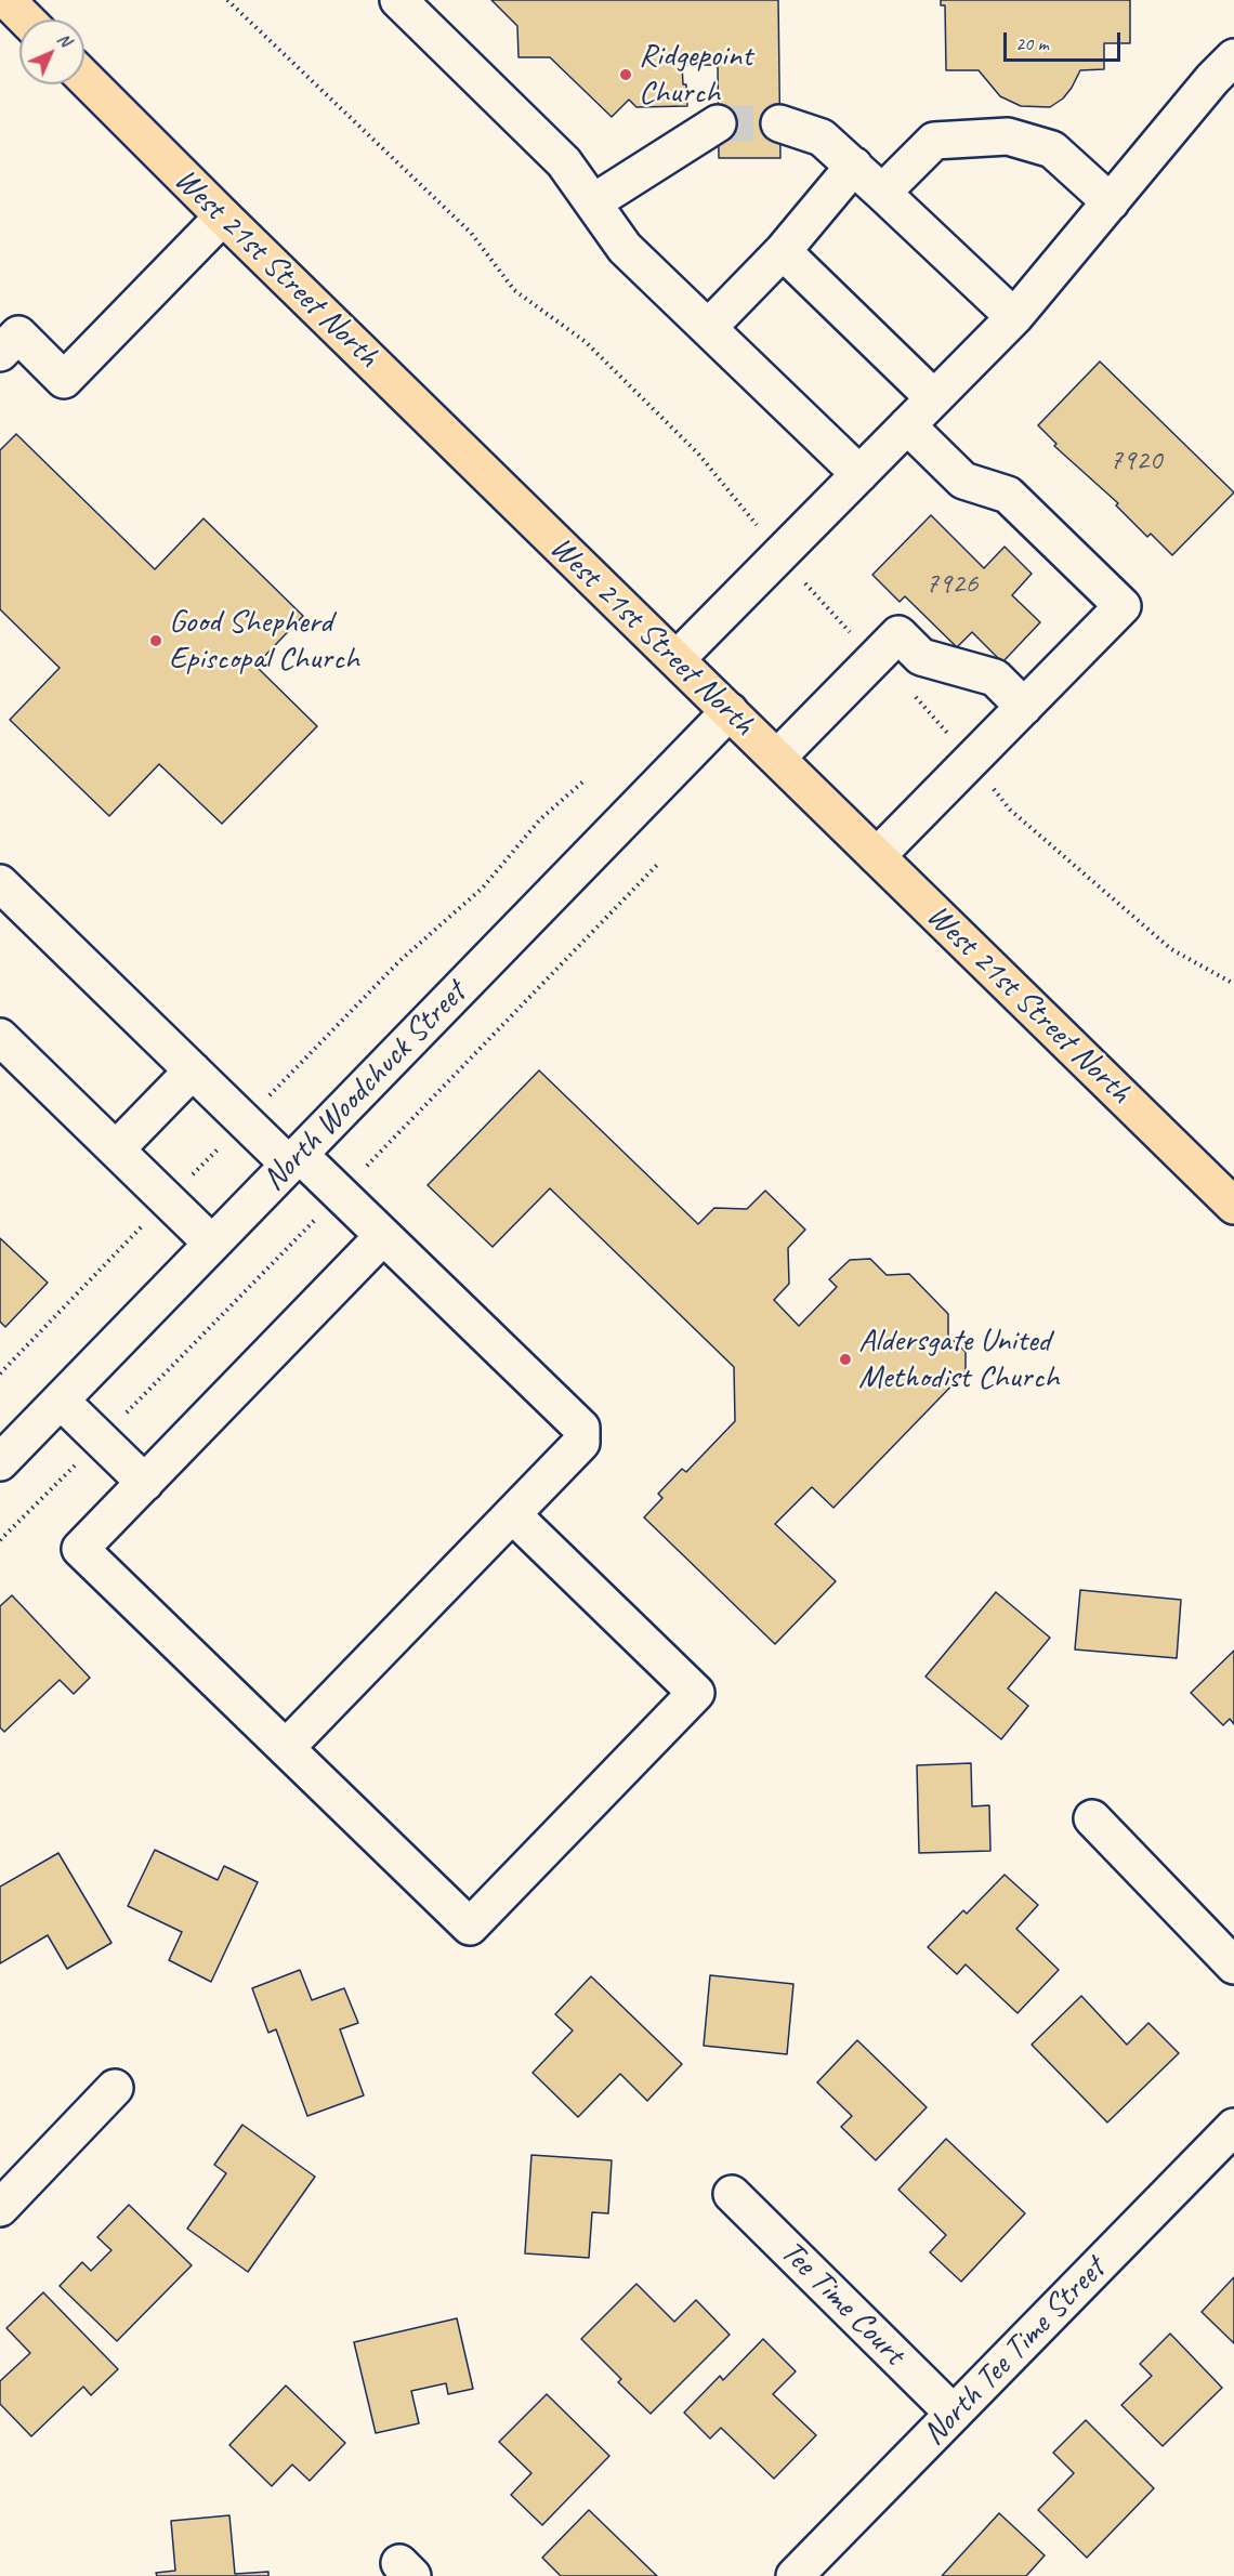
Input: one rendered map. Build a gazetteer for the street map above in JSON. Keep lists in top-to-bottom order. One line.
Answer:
{"streets":{"main road":["West 21st Street North"],"street":["North Woodchuck Street","Tee Time Court","North Tee Time Street"]},"crossings":[["West 21st Street North","North Woodchuck Street"],["Tee Time Court","North Tee Time Street"]],"places":["Ridgepoint Church","Good Shepherd Episcopal Church","Aldersgate United Methodist Church"],"house_numbers":["7920","7926"],"scale_bar":"20 m","north":"top right"}
